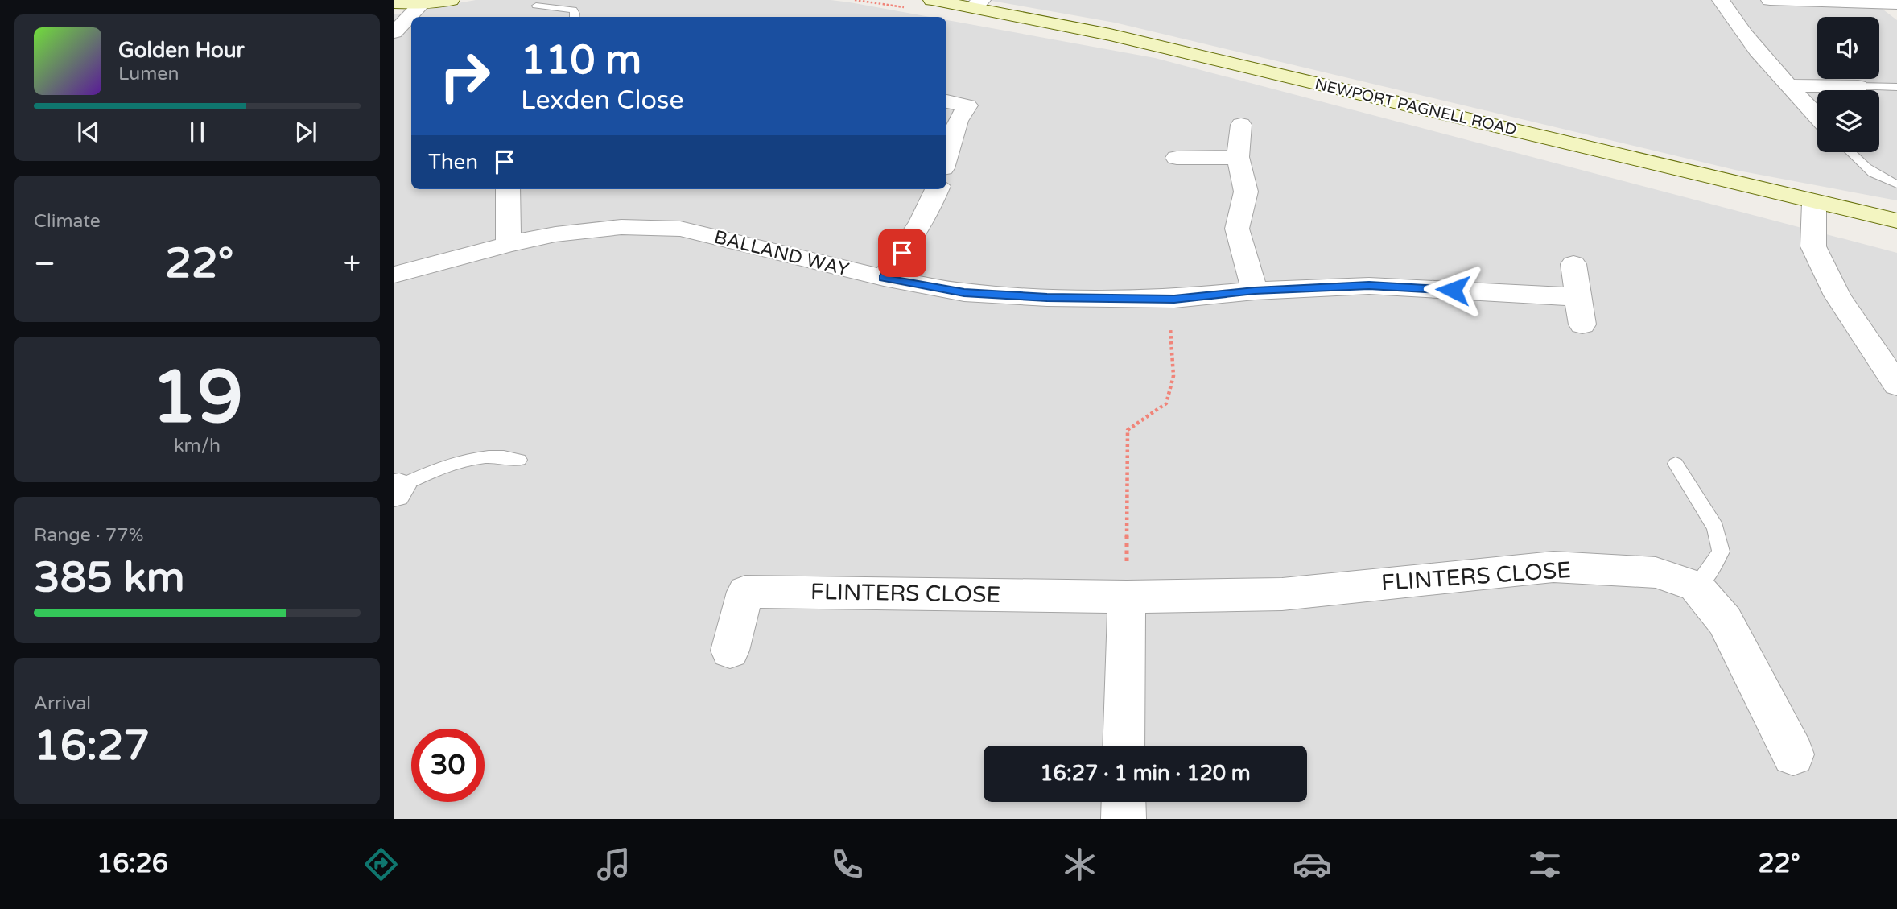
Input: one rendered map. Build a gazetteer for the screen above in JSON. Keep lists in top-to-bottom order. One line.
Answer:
{"streets":{"main road":["NEWPORT PAGNELL ROAD"],"street":["BALLAND WAY","FLINTERS CLOSE"]},"page":{"turn":["110 m","Lexden Close"],"song":["Golden Hour","Lumen"],"then":"Then","tile":["Climate",["19","km/h"],["Range · 77%","385 km"],["Arrival","16:27"]],"heat":["−","22°","+"],"limit":"30","trip":"16:27 · 1 min · 120 m","tabs":["16:26","22°"]}}
